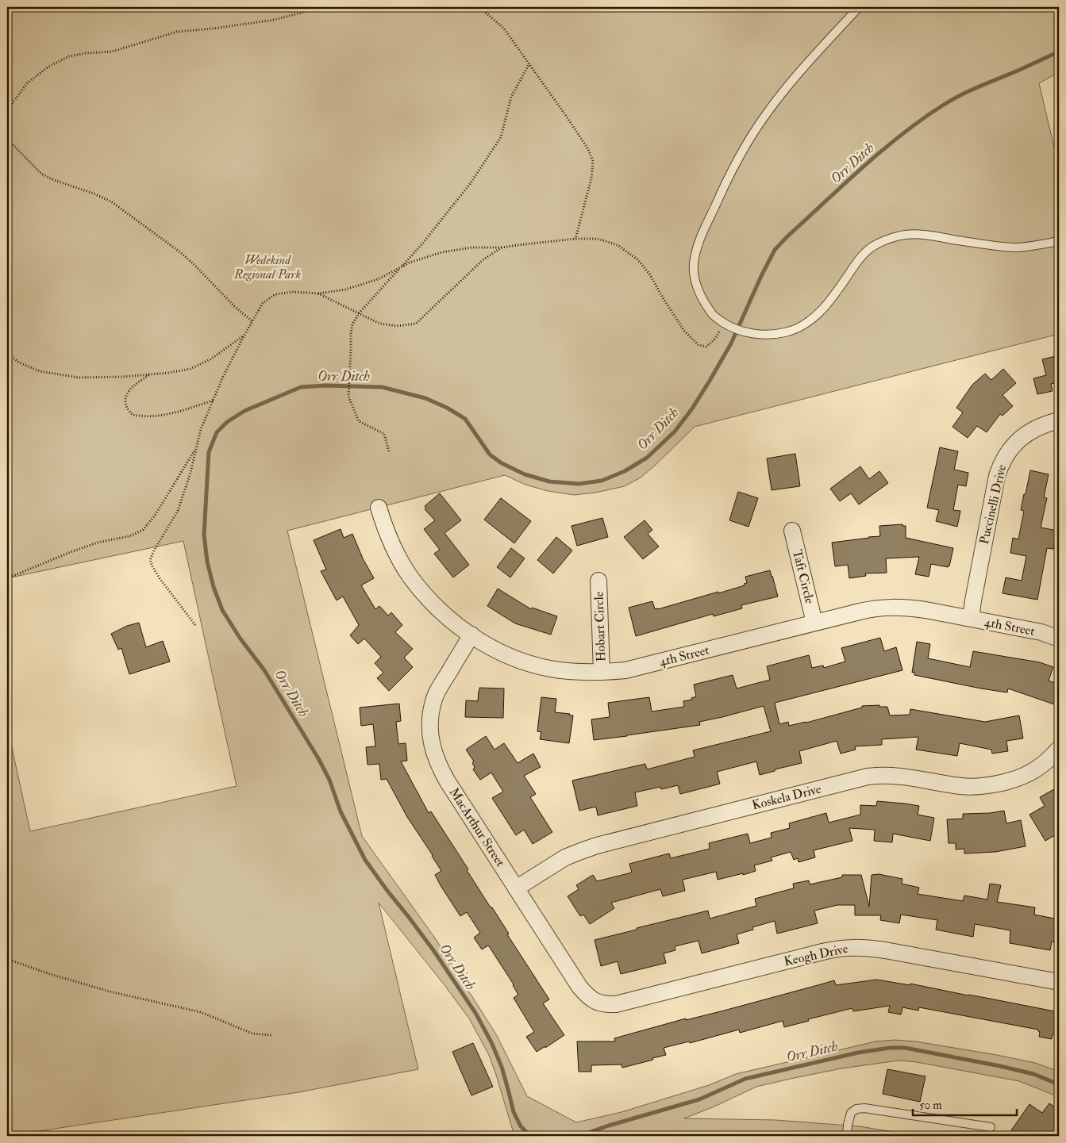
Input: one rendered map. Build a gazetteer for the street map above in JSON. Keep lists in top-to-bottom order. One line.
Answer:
{"streets":{"street":["Puccinelli Drive","Taft Circle","Hobart Circle","4th Street","Koskela Drive","MacArthur Street","Keogh Drive"]},"crossings":[["Puccinelli Drive","4th Street"],["Taft Circle","4th Street"],["Hobart Circle","4th Street"],["4th Street","MacArthur Street"],["Koskela Drive","MacArthur Street"],["MacArthur Street","Keogh Drive"]],"water":["Orr Ditch"],"parks":["Wedekind Regional Park"],"scale_bar":"50 m"}
